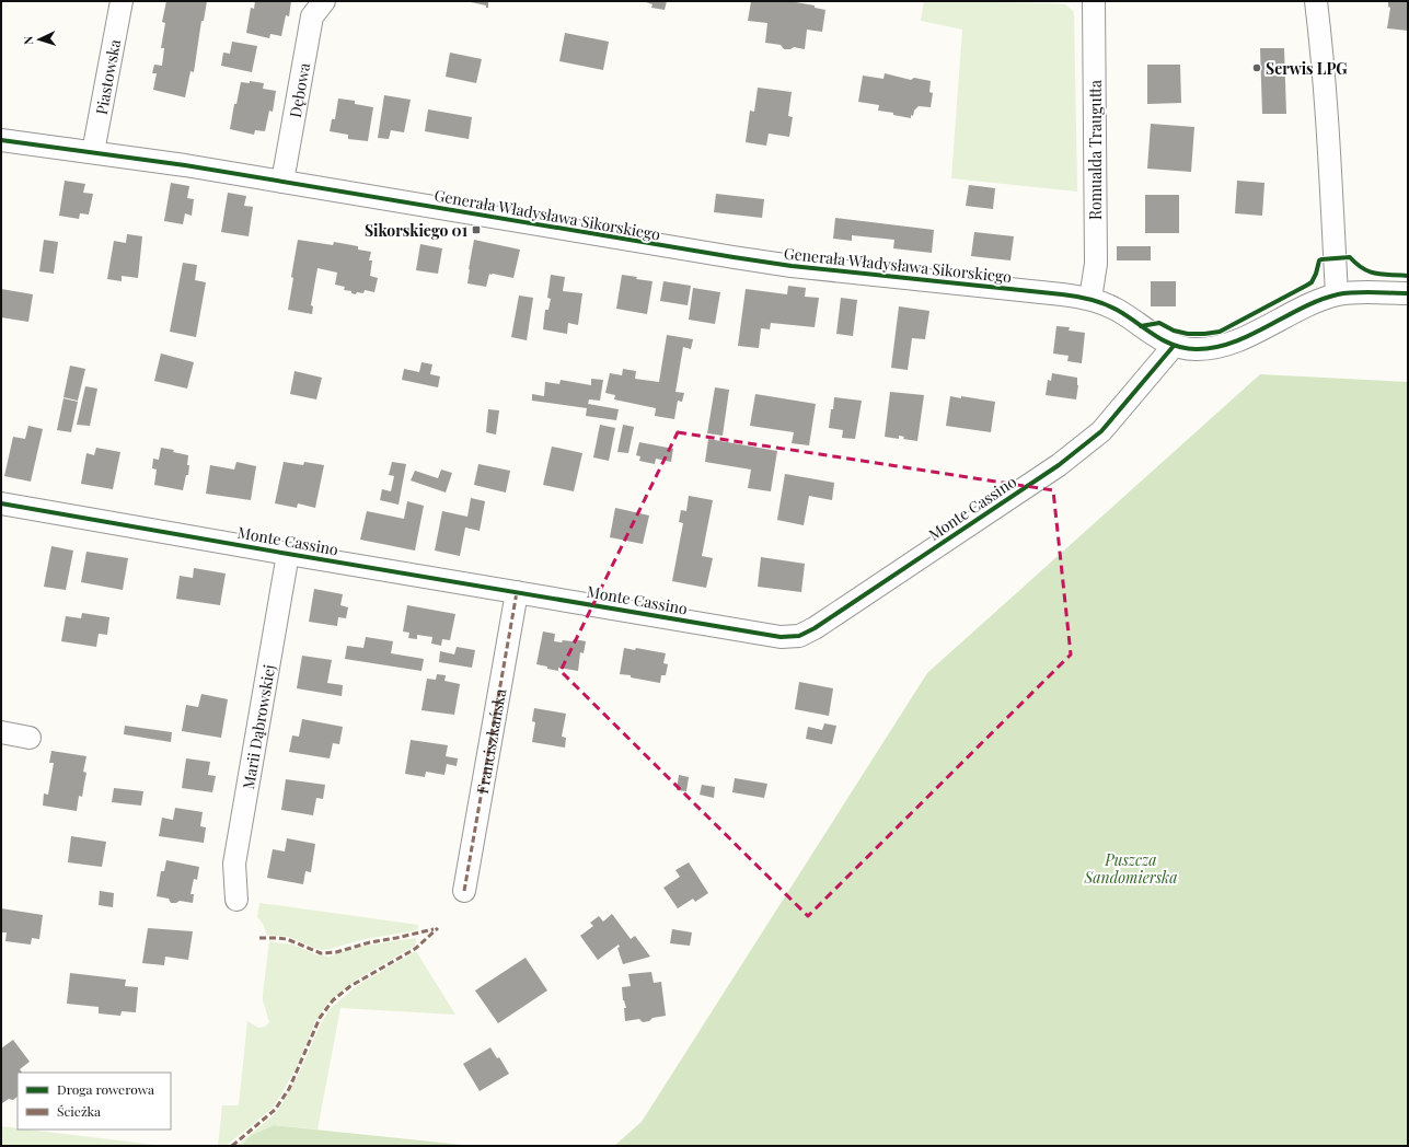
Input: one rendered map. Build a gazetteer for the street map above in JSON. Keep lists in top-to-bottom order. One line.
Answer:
{"streets":{"street":["Piastowska","Dębowa","Romualda Traugutta","Generała Władysława Sikorskiego","Monte Cassino","Marii Dąbrowskiej","Franciszkańska"]},"crossings":[["Piastowska","Generała Władysława Sikorskiego"],["Dębowa","Generała Władysława Sikorskiego"],["Romualda Traugutta","Generała Władysława Sikorskiego"],["Generała Władysława Sikorskiego","Monte Cassino"],["Monte Cassino","Marii Dąbrowskiej"],["Monte Cassino","Franciszkańska"]],"parks":["Puszcza Sandomierska"],"places":{"other":["Serwis LPG"],"transit":["Sikorskiego 01"]},"legend":["Droga rowerowa","Ścieżka"],"north":"left"}
